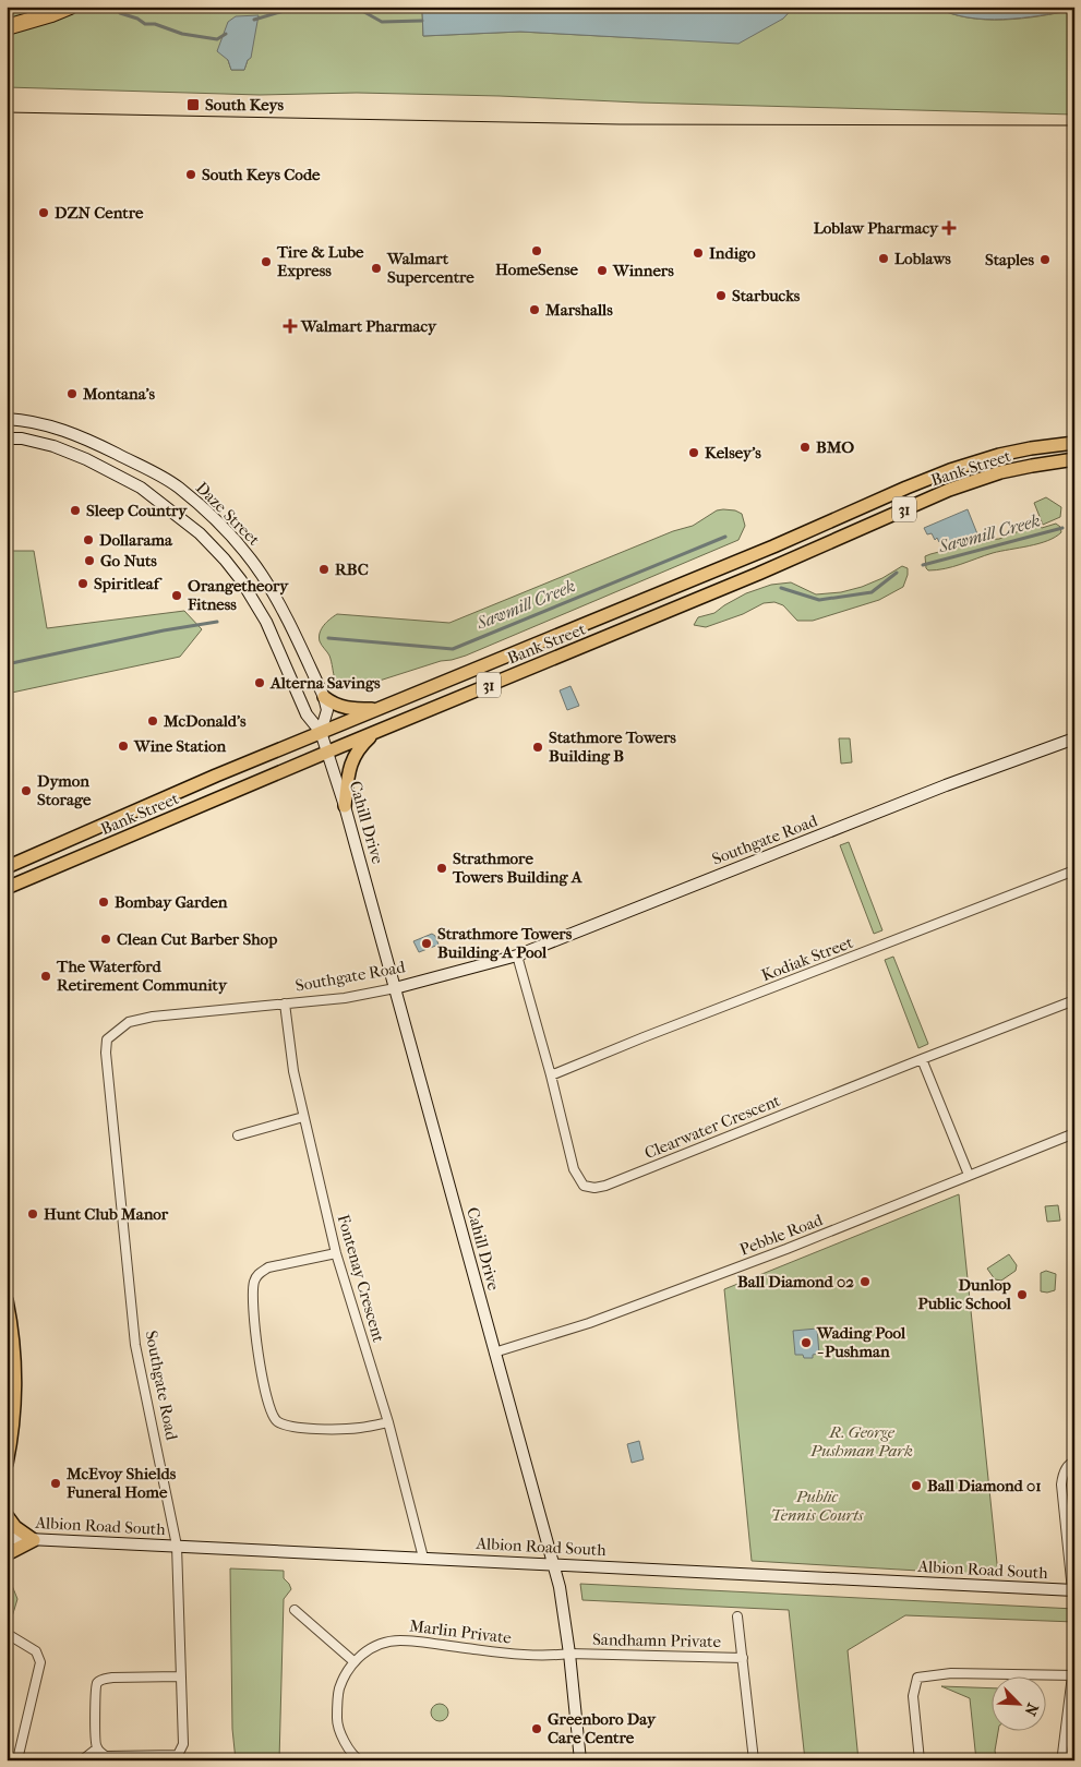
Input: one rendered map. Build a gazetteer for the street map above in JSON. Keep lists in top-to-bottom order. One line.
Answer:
{"streets":{"main road":["Bank Street","31"],"street":["Daze Street","Cahill Drive","Southgate Road","Kodiak Street","Clearwater Crescent","Pebble Road","Fontenay Crescent","Albion Road South","Marlin Private","Sandhamn Private"]},"crossings":[["Bank Street","Daze Street"],["Bank Street","Cahill Drive"],["Cahill Drive","Southgate Road"],["Cahill Drive","Pebble Road"],["Cahill Drive","Albion Road South"],["Cahill Drive","Marlin Private"],["Cahill Drive","Sandhamn Private"],["Southgate Road","Clearwater Crescent"],["Southgate Road","Fontenay Crescent"],["Southgate Road","Albion Road South"],["Kodiak Street","Clearwater Crescent"],["Fontenay Crescent","Albion Road South"],["Marlin Private","Sandhamn Private"]],"water":["Sawmill Creek"],"parks":["R. George Pushman Park","Public Tennis Courts"],"places":{"transit":["South Keys"],"other":["South Keys Code","DZN Centre","HomeSense","Indigo","Loblaws","Staples","Tire & Lube Express","Walmart Supercentre","Winners","Starbucks","Marshalls","Montana's","BMO","Kelsey's","Sleep Country","Dollarama","Go Nuts","RBC","Spiritleaf","Orangetheory Fitness","Alterna Savings","McDonald's","Wine Station","Stathmore Towers Building B","Dymon Storage","Strathmore Towers Building A","Bombay Garden","Clean Cut Barber Shop","Strathmore Towers Building A Pool","The Waterford Retirement Community","Hunt Club Manor","Ball Diamond 02","Dunlop Public School","Wading Pool - Pushman","McEvoy Shields Funeral Home","Ball Diamond 01","Greenboro Day Care Centre"],"health":["Loblaw Pharmacy","Walmart Pharmacy"]},"north":"bottom right"}
